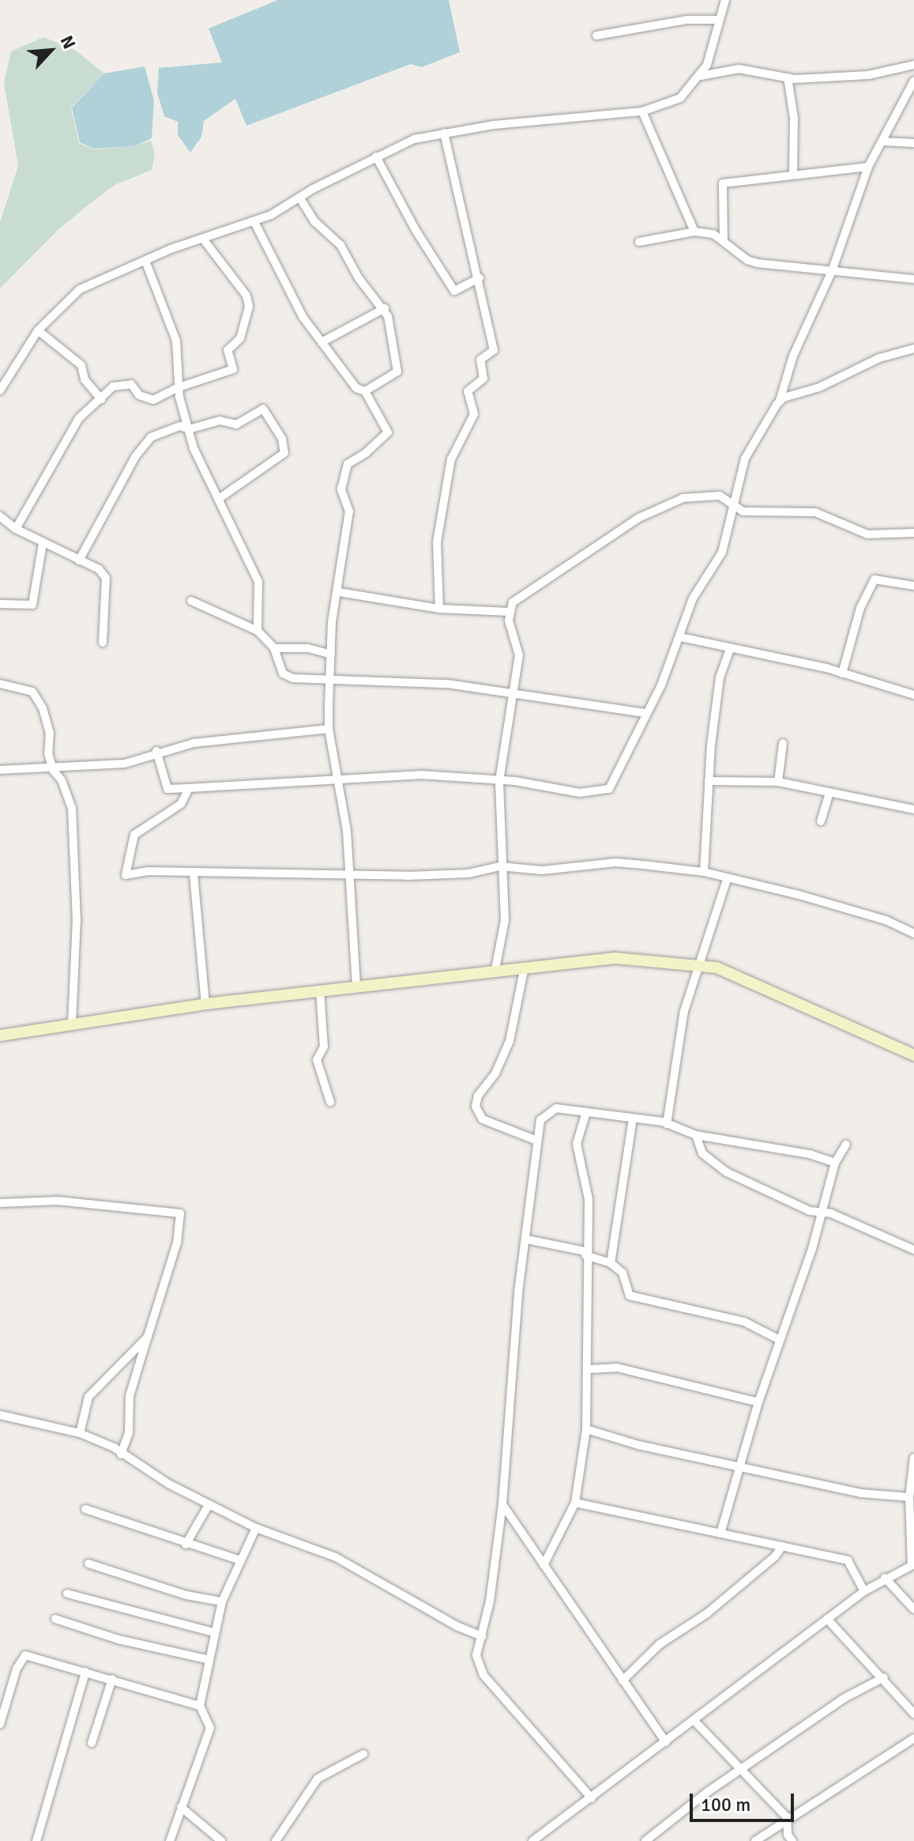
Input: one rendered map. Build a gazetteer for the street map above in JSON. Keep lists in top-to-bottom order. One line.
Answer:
{"scale_bar":"100 m","north":"top right"}
